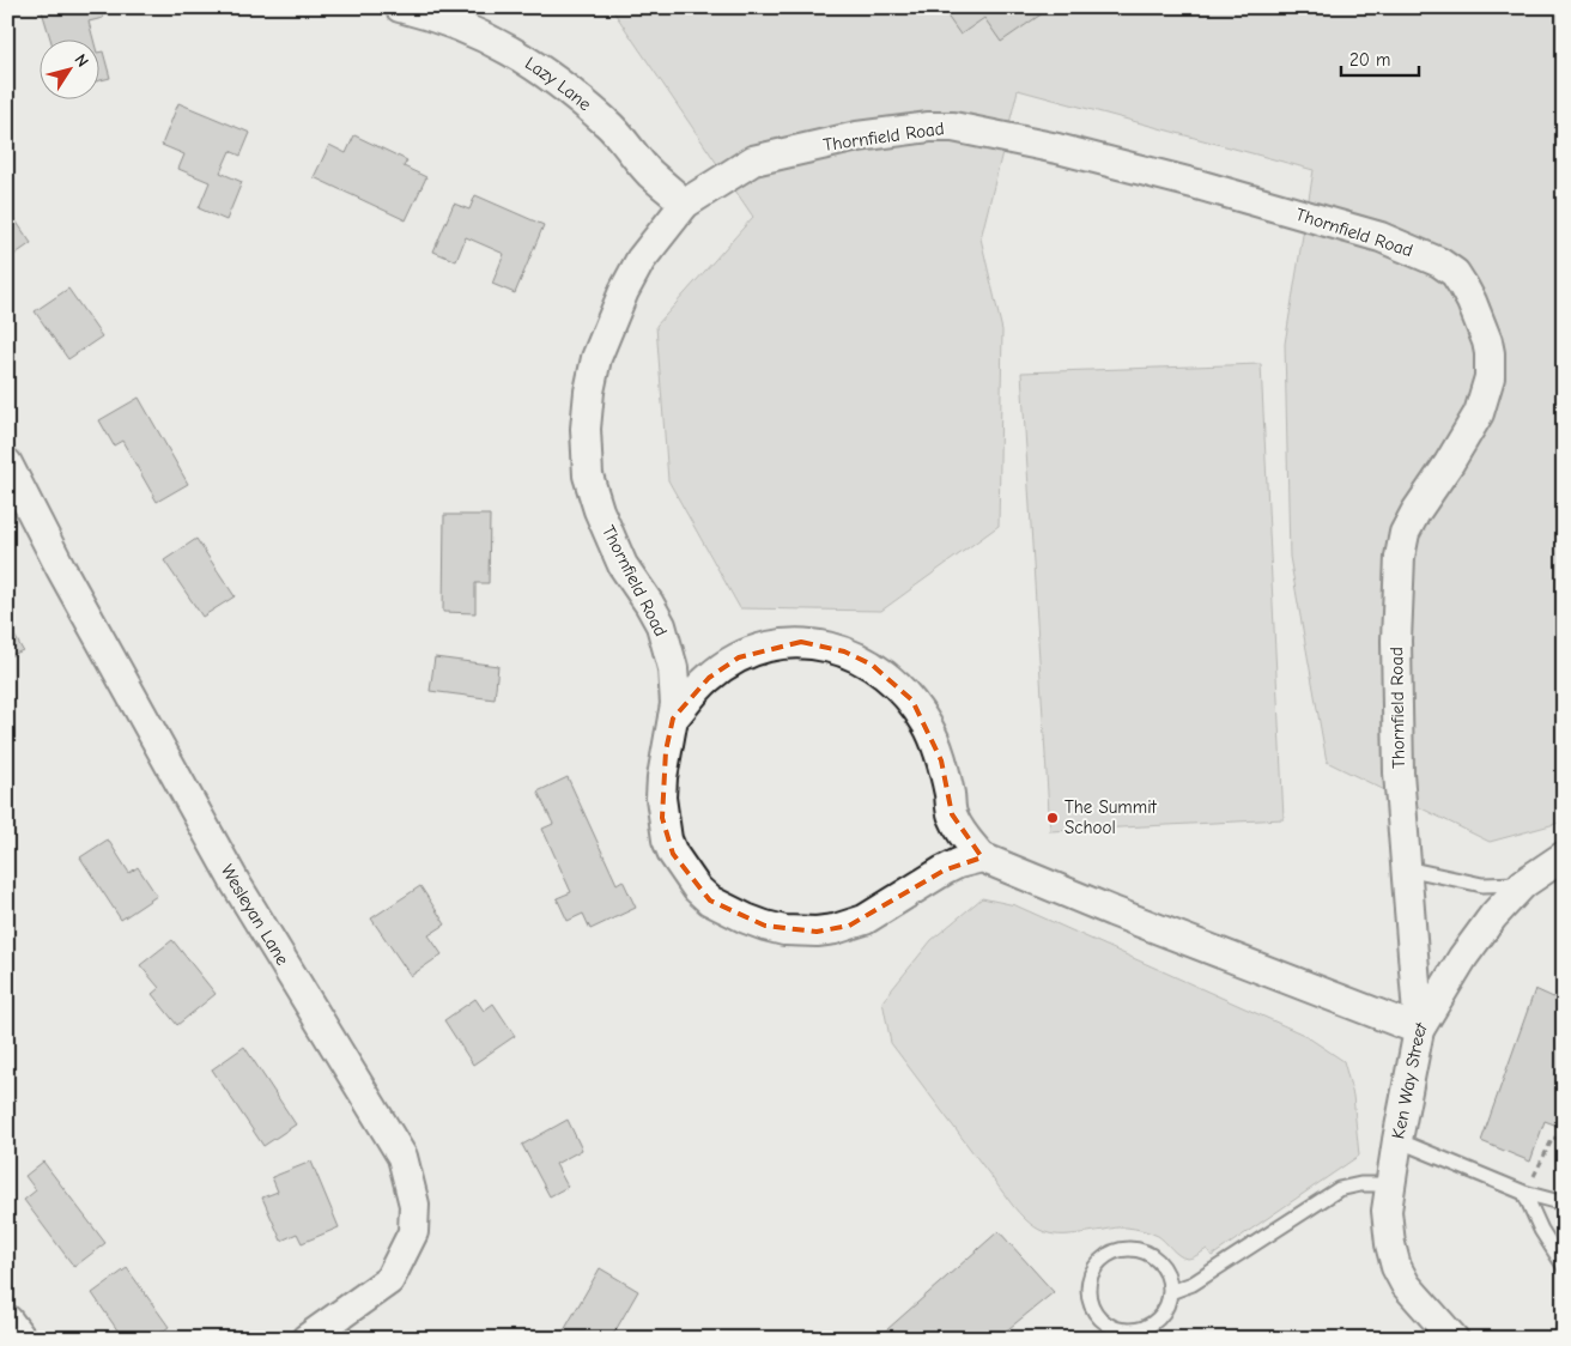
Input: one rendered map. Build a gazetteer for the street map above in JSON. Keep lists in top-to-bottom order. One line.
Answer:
{"streets":{"street":["Lazy Lane","Thornfield Road","Wesleyan Lane","Ken Way Street"]},"crossings":[["Lazy Lane","Thornfield Road"],["Thornfield Road","Ken Way Street"]],"places":["The Summit School"],"scale_bar":"20 m","north":"top right"}
